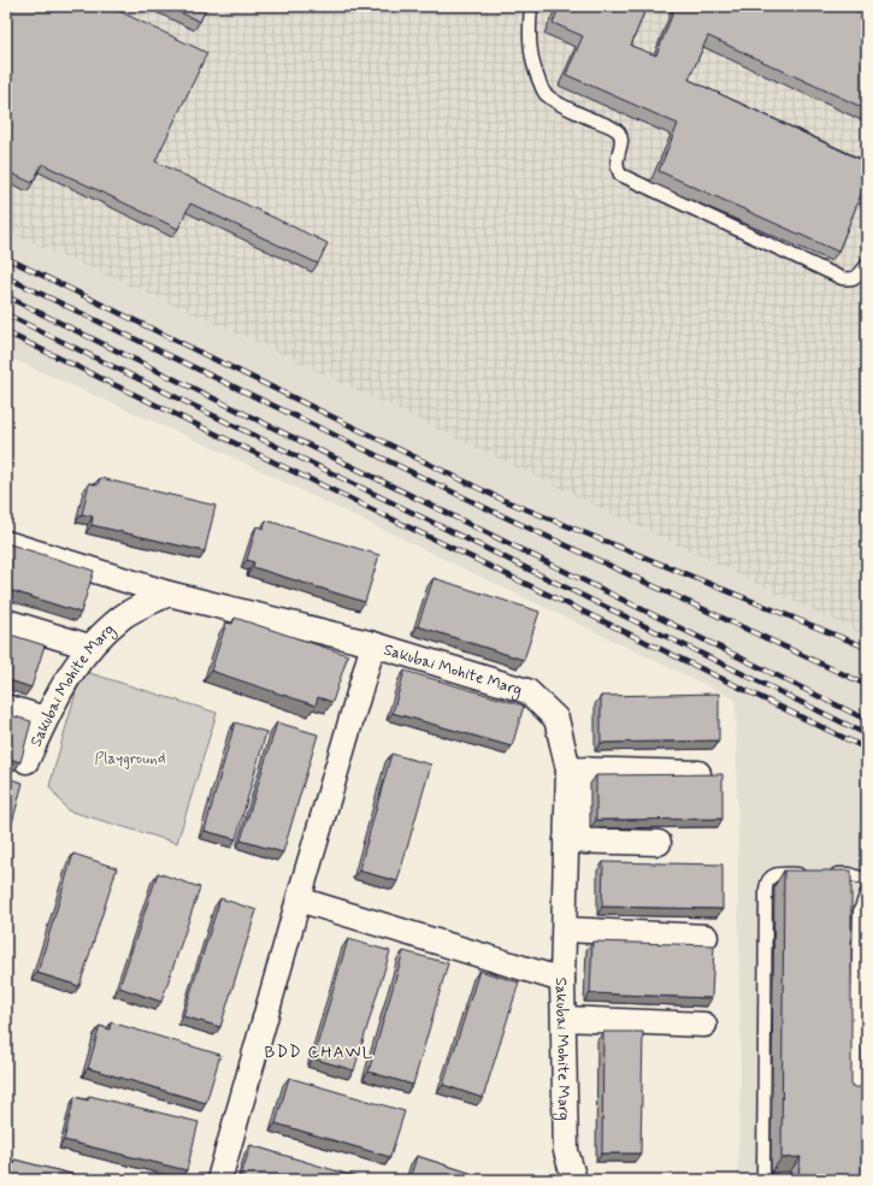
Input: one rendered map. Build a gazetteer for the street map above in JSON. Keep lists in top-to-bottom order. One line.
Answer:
{"streets":{"street":["Sakubai Mohite Marg"]},"districts":["BDD CHAWL"],"parks":["Playground"]}
